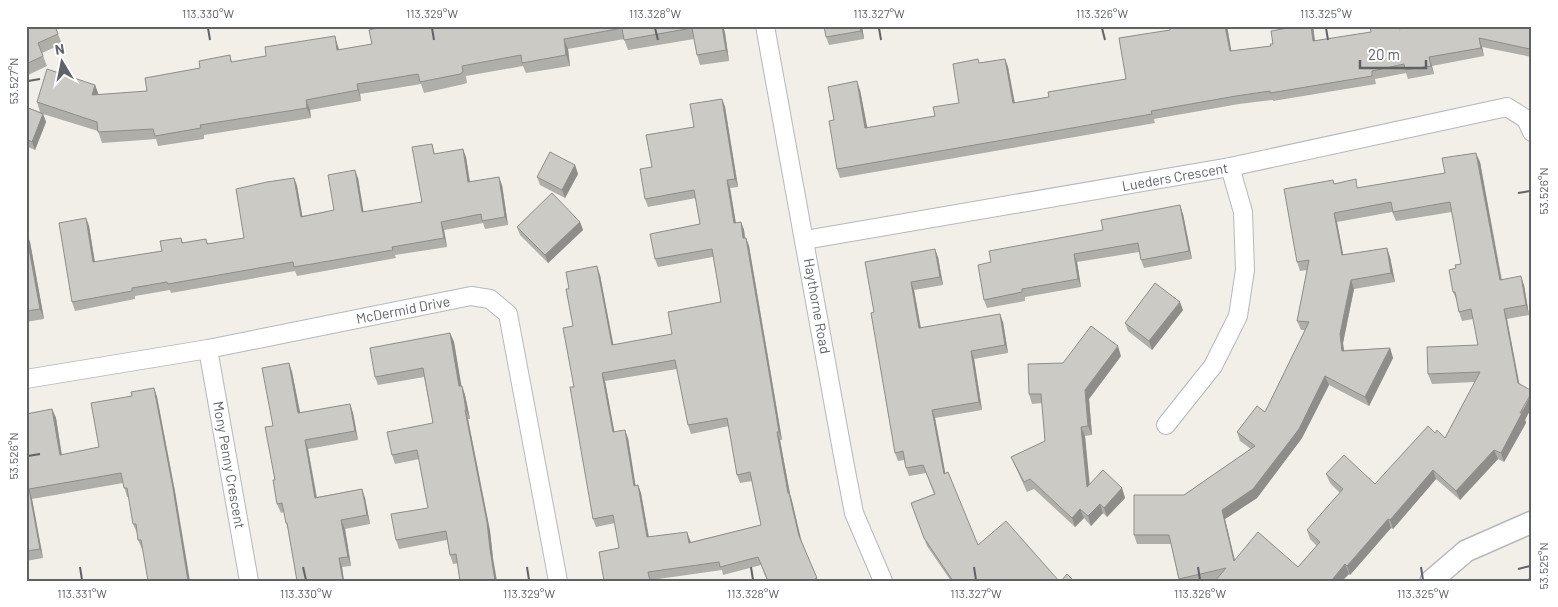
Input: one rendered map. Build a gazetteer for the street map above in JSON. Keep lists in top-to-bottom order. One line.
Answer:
{"streets":{"street":["Lueders Crescent","Haythorne Road","McDermid Drive","Mony Penny Crescent"]},"crossings":[["Lueders Crescent","Haythorne Road"],["McDermid Drive","Mony Penny Crescent"]],"scale_bar":"20 m","north":"top","coordinates":["113.330°W","113.329°W","113.328°W","113.327°W","113.326°W","113.325°W","53.527°N","53.526°N","53.525°N","113.331°W"]}
